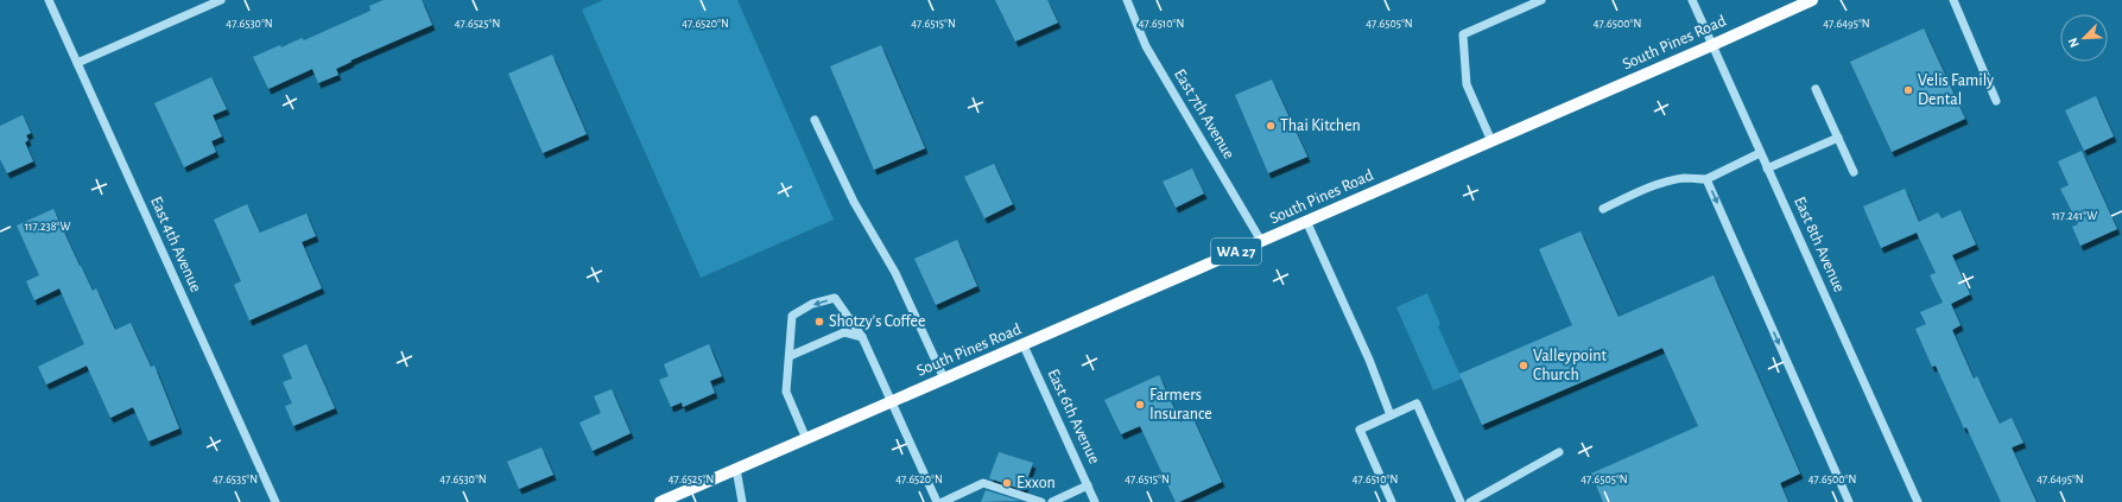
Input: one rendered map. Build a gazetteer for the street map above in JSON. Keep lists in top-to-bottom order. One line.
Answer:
{"streets":{"main road":["South Pines Road","WA 27"],"street":["East 7th Avenue","East 4th Avenue","East 8th Avenue","East 6th Avenue"]},"crossings":[["South Pines Road","East 7th Avenue"],["South Pines Road","East 8th Avenue"],["South Pines Road","East 6th Avenue"]],"places":["Velis Family Dental","Thai Kitchen","Shotzy's Coffee","Valleypoint Church","Farmers Insurance","Exxon"],"north":"bottom left","coordinates":["47.6530°N","47.6525°N","47.6520°N","47.6515°N","47.6510°N","47.6505°N","47.6500°N","47.6495°N","117.241°W","117.238°W","47.6535°N"]}
